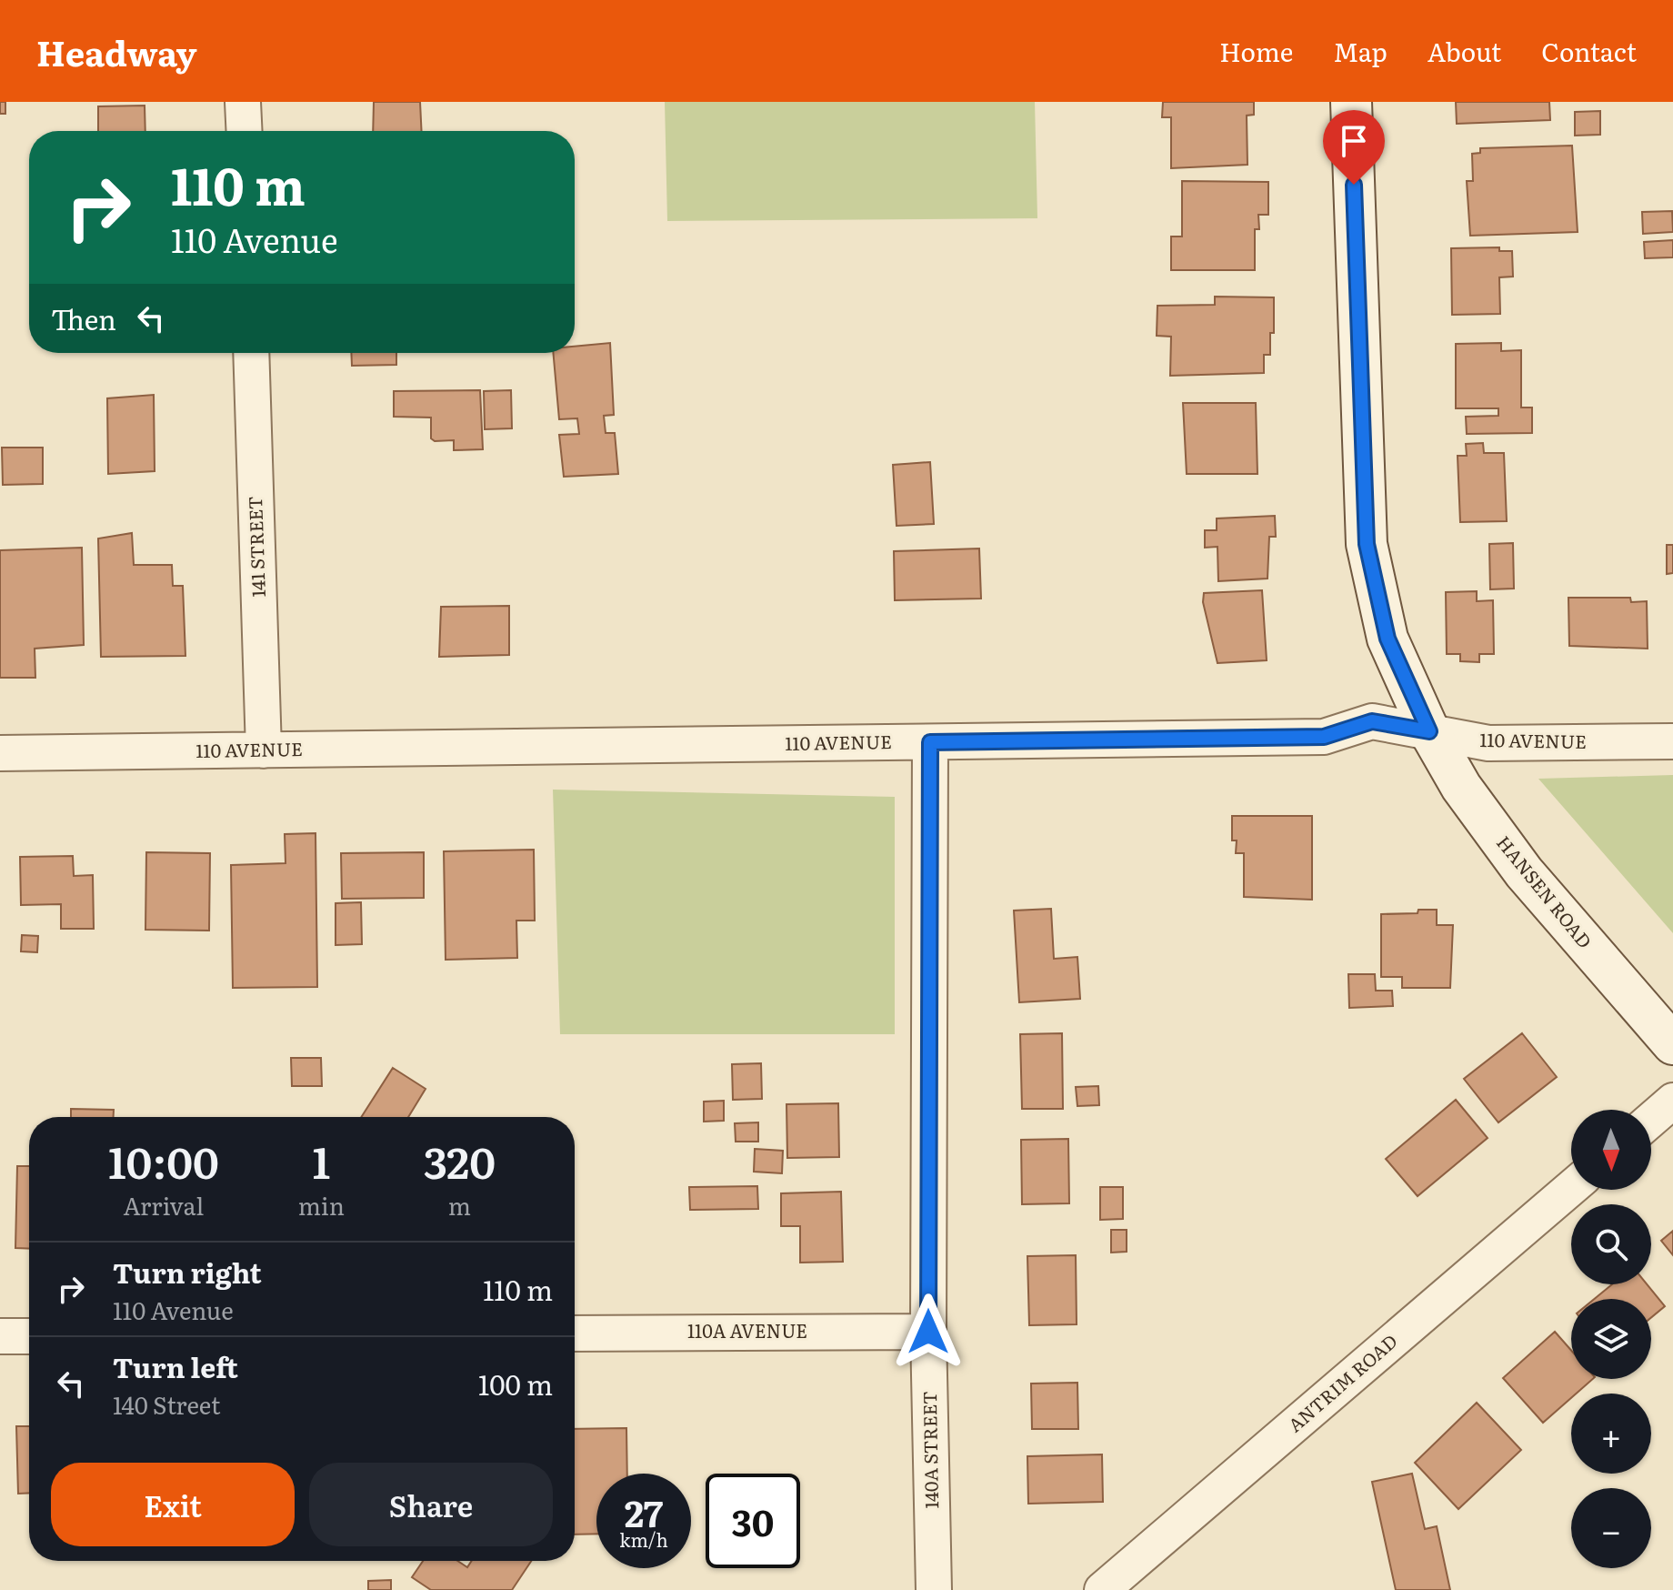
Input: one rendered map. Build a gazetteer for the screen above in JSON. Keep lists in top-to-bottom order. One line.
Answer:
{"streets":{"main road":["HANSEN ROAD"],"street":["141 STREET","110 AVENUE","110A AVENUE","ANTRIM ROAD","140A STREET"]},"crossings":[["141 STREET","110 AVENUE"],["110 AVENUE","HANSEN ROAD"],["110 AVENUE","140A STREET"],["110A AVENUE","140A STREET"]],"north":"bottom","page":{"header":"Headway","nav":["Home","Map","About","Contact"],"turn":["110 m","110 Avenue"],"then":"Then","map_buttons":["+","−"],"eta":["10:00","Arrival","1","min","320","m"],"list":[{"name":"Turn right","note":"110 Avenue","value":"110 m"},{"name":"Turn left","note":"140 Street","value":"100 m"}],"buttons":["Exit","Share"],"speed":"27 km/h","limit":"30"}}
